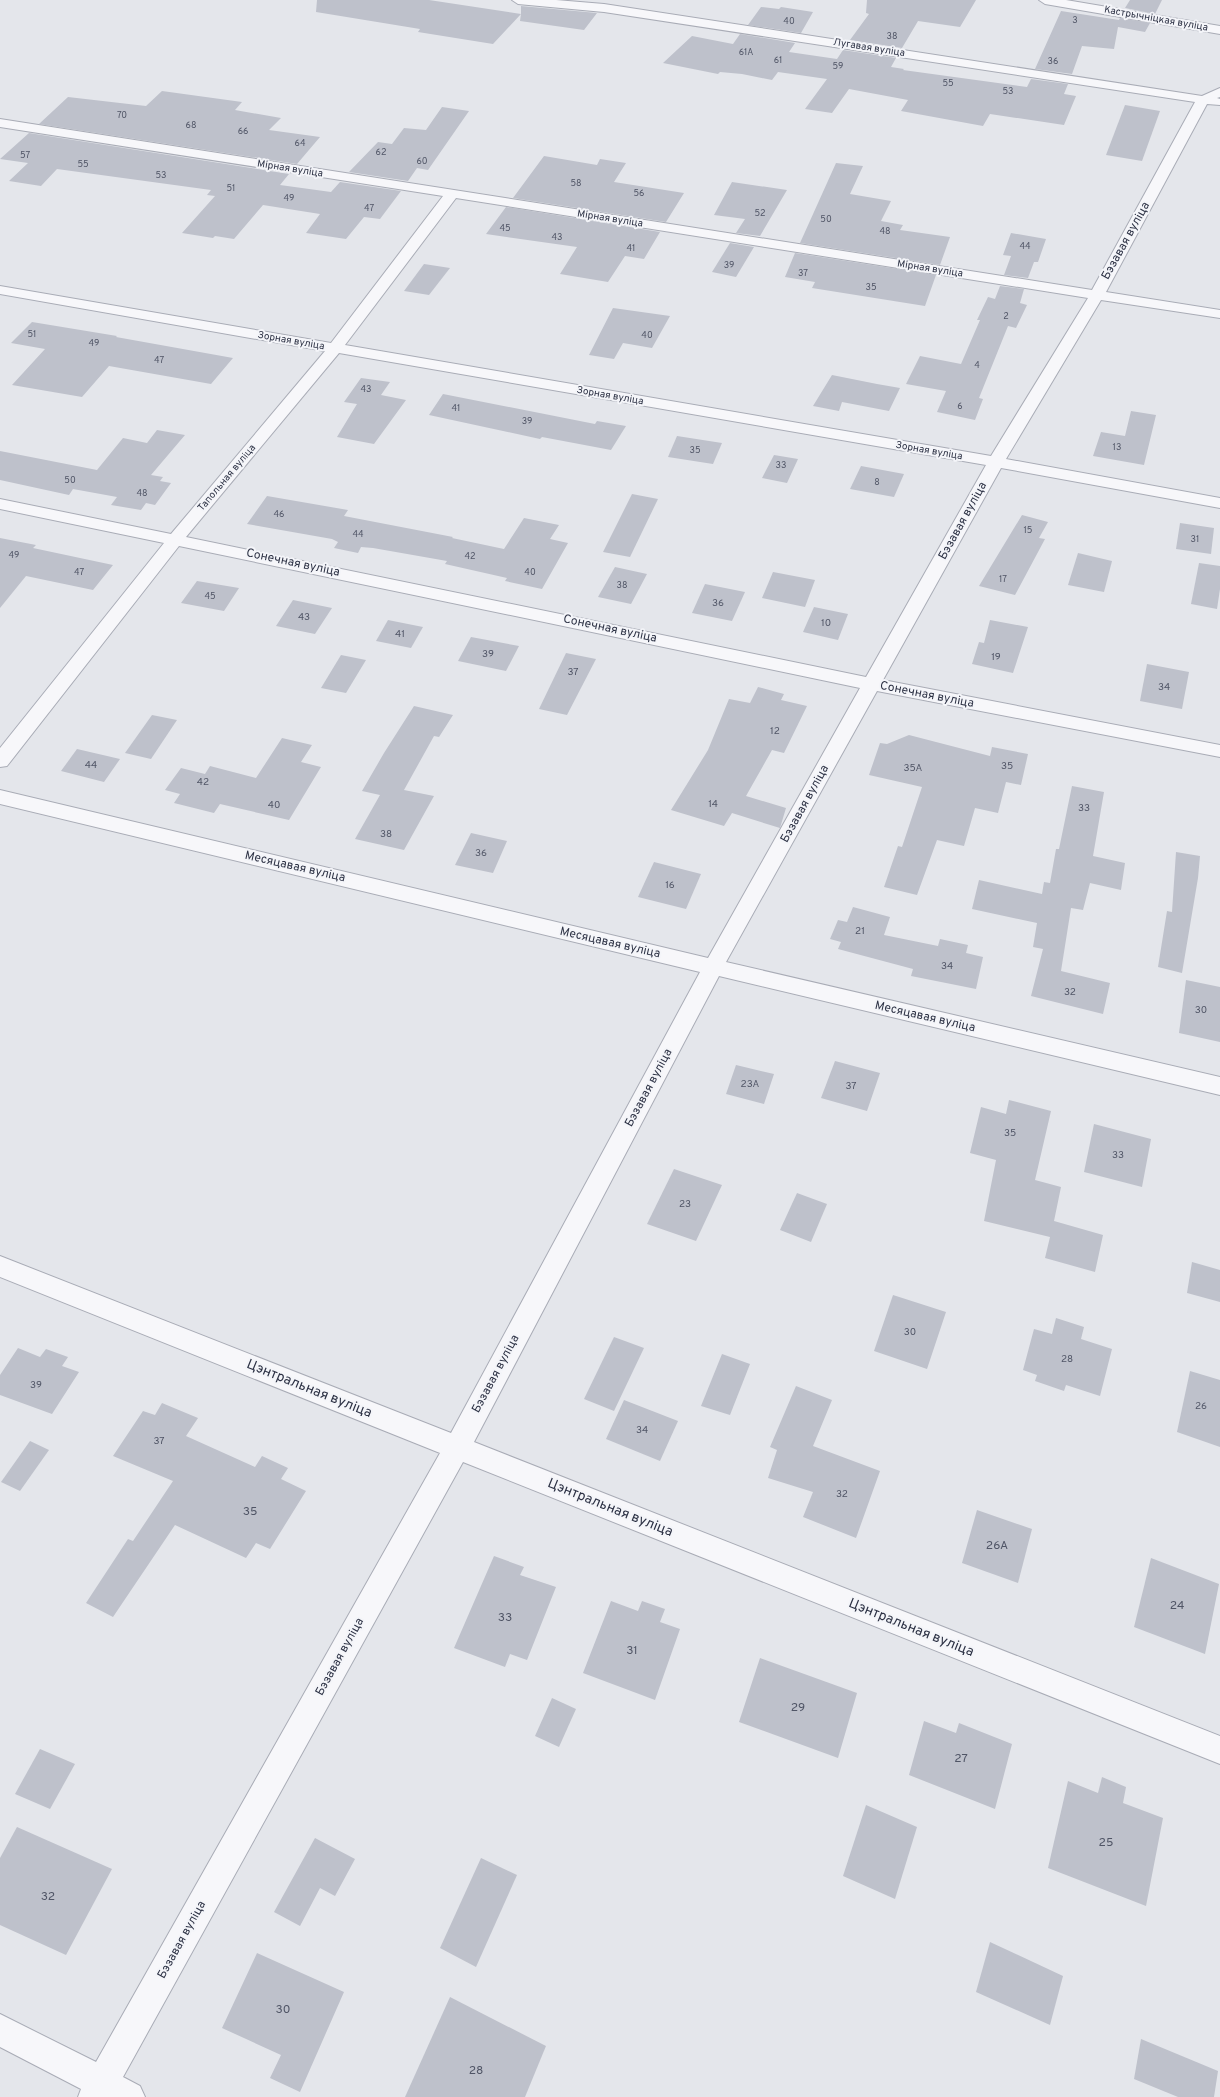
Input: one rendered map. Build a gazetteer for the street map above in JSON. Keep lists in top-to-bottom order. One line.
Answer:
{"streets":{"street":["Кастрычніцкая вуліца","Лугавая вуліца","Мірная вуліца","Бэзавая вуліца","Зорная вуліца","Тапольная вуліца","Сонечная вуліца","Месяцавая вуліца","Цэнтральная вуліца"]},"crossings":[["Лугавая вуліца","Бэзавая вуліца"],["Мірная вуліца","Бэзавая вуліца"],["Мірная вуліца","Тапольная вуліца"],["Бэзавая вуліца","Зорная вуліца"],["Бэзавая вуліца","Сонечная вуліца"],["Бэзавая вуліца","Месяцавая вуліца"],["Бэзавая вуліца","Цэнтральная вуліца"],["Зорная вуліца","Тапольная вуліца"],["Тапольная вуліца","Сонечная вуліца"]],"house_numbers":["3","40","38","61А","61","36","59","55","53","70","68","66","64","62","57","60","55","53","58","51","56","49","47","52","50","45","48","43","44","41","39","37","35","2","51","40","49","47","4","43","6","41","39","13","35","33","50","8","48","46","15","44","31","49","42","47","40","17","38","45","36","43","10","41","39","19","37","34","12","44","35","35А","42","14","40","33","38","36","16","21","34","32","30","23А","37","35","33","23","30","28","39","26","34","37","32","35","26А","24","33","31","29","27","25","32","30","28"]}
